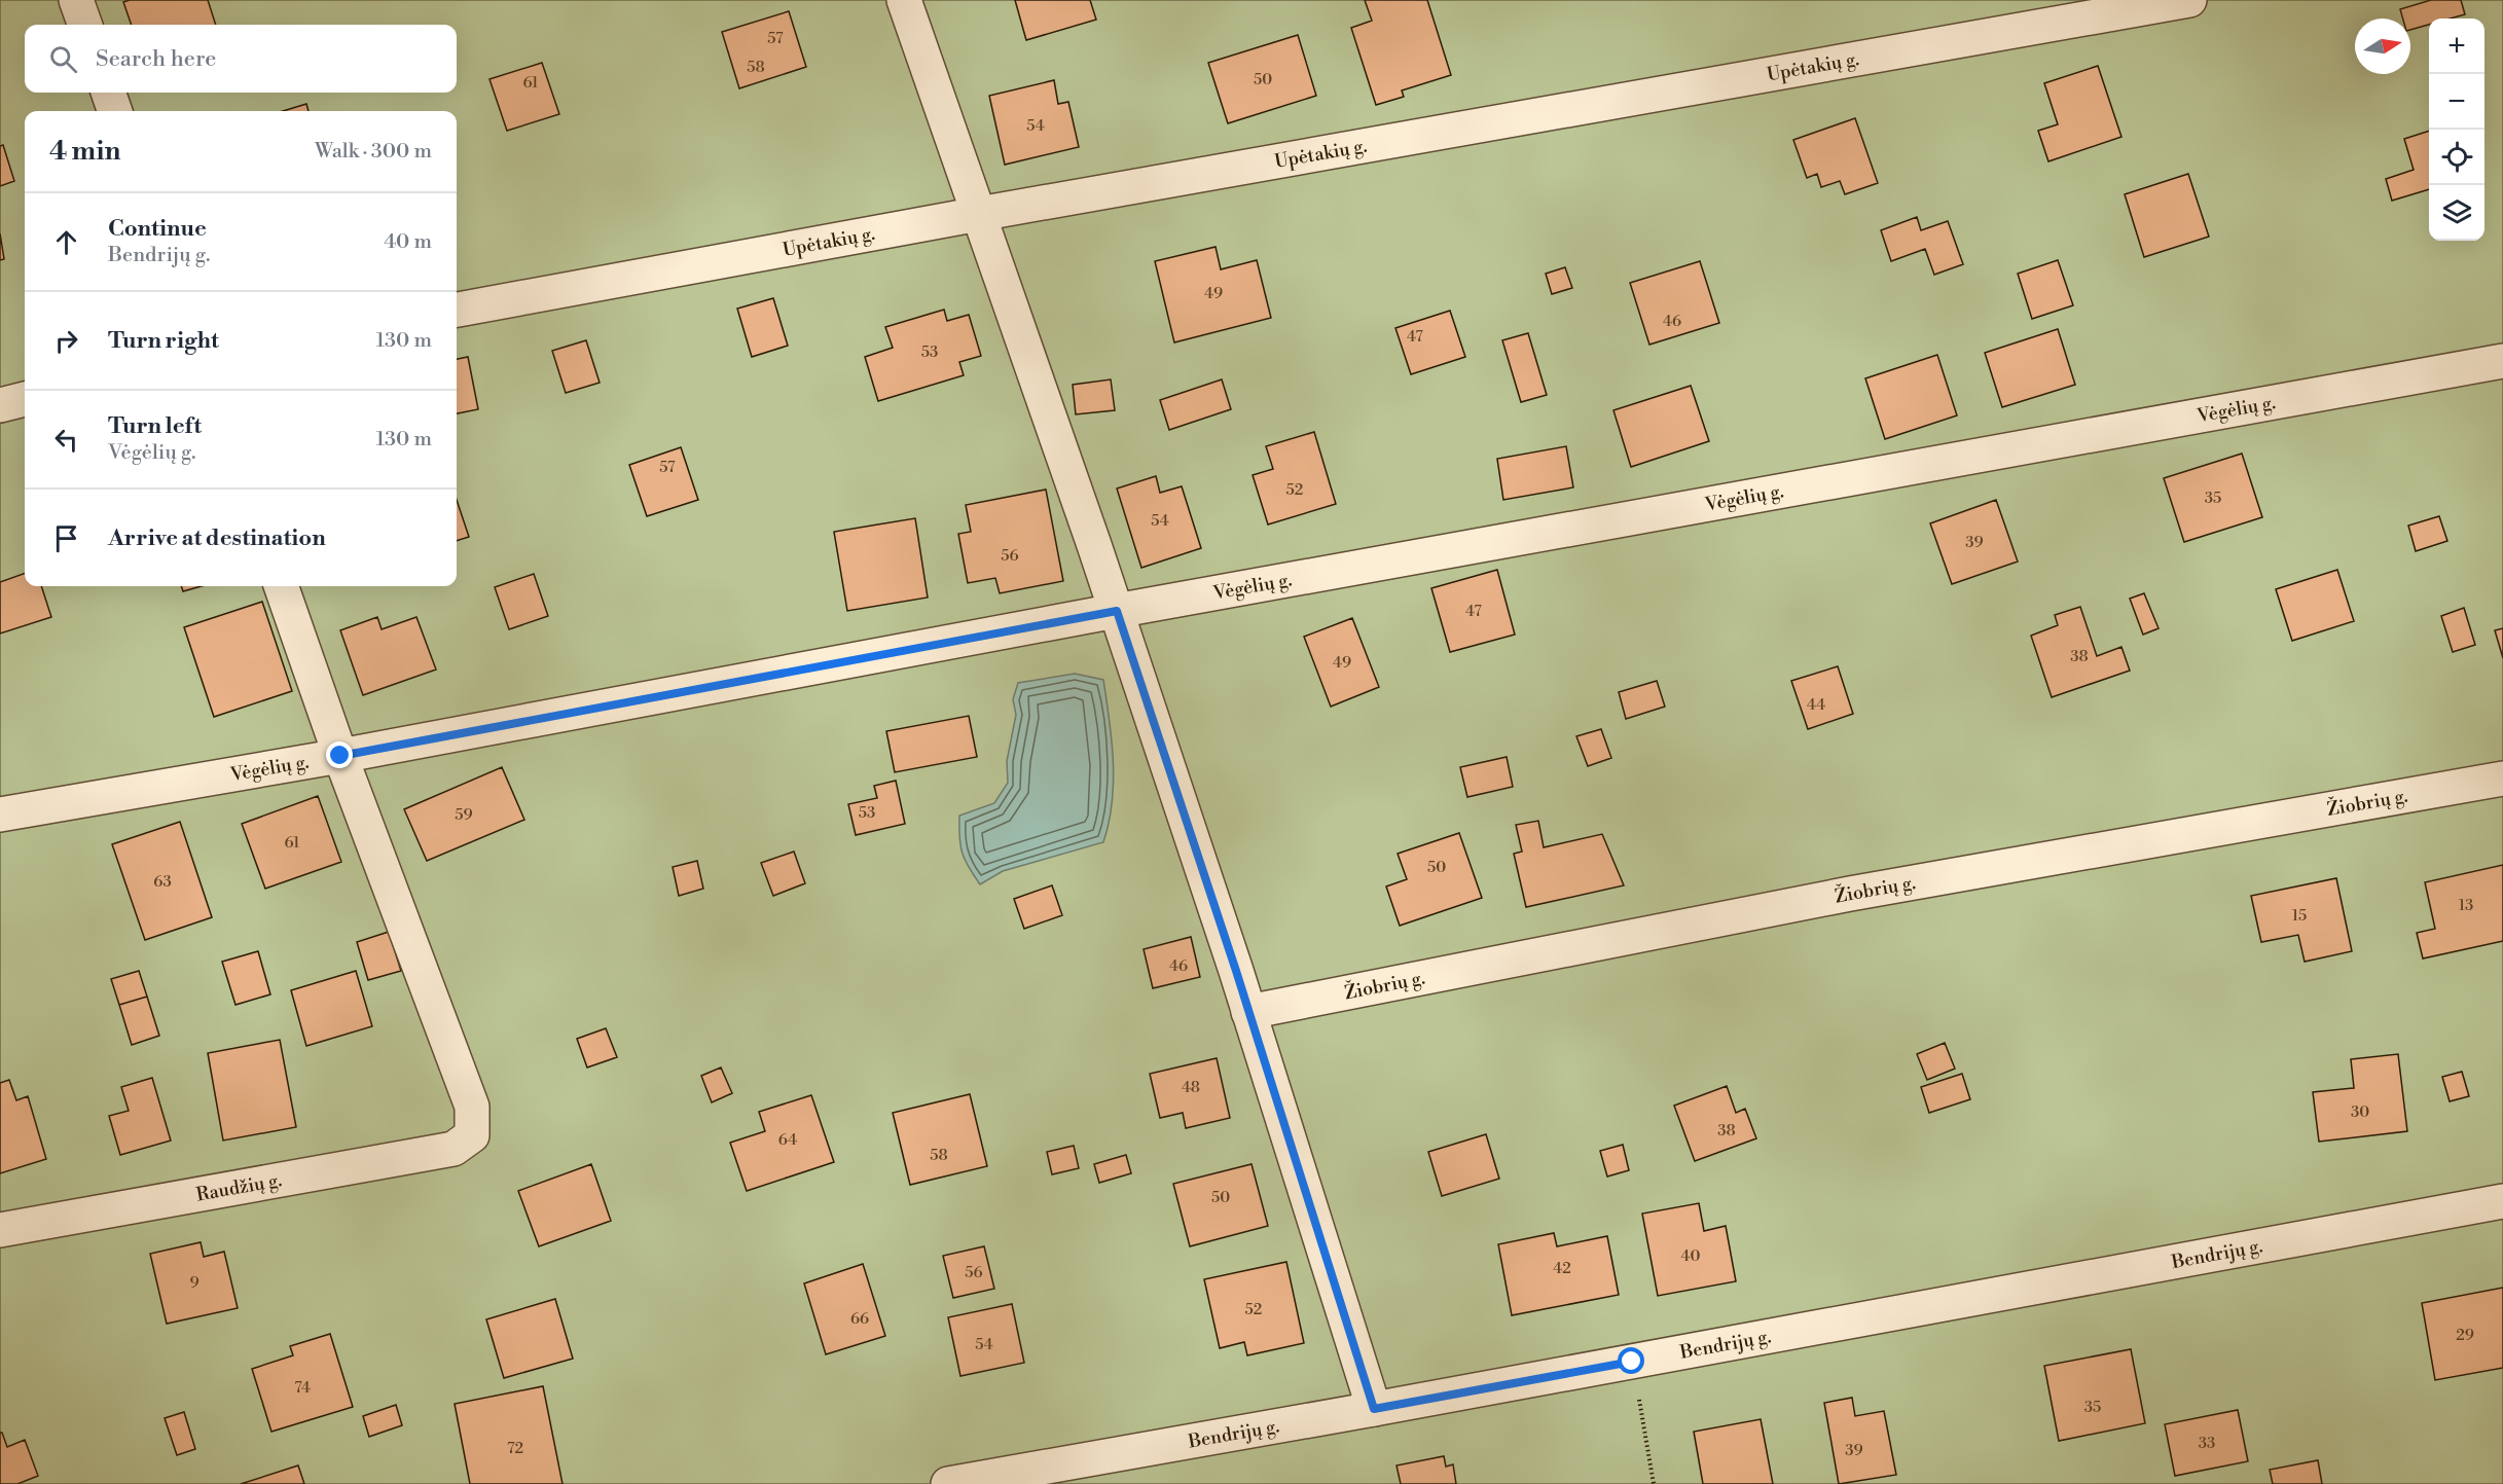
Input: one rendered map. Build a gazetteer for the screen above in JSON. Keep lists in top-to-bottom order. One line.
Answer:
{"streets":{"street":["Upėtakių g.","Vėgėlių g.","Žiobrių g.","Raudžių g.","Bendrijų g."]},"crossings":[["Vėgėlių g.","Raudžių g."]],"house_numbers":["57","58","50","61","54","49","46","47","53","57","52","35","54","39","56","47","38","49","44","53","59","61","50","63","13","15","46","48","30","38","64","58","50","40","42","56","9","52","66","29","54","74","35","33","72","39"],"north":"right","page":{"map_buttons":["+","−"],"search":"Search here","heading":["4 min","Walk · 300 m"],"list":[["Continue","Bendrijų g.","40 m"],["Turn right","130 m"],["Turn left","Vėgėlių g.","130 m"],"Arrive at destination"]}}
